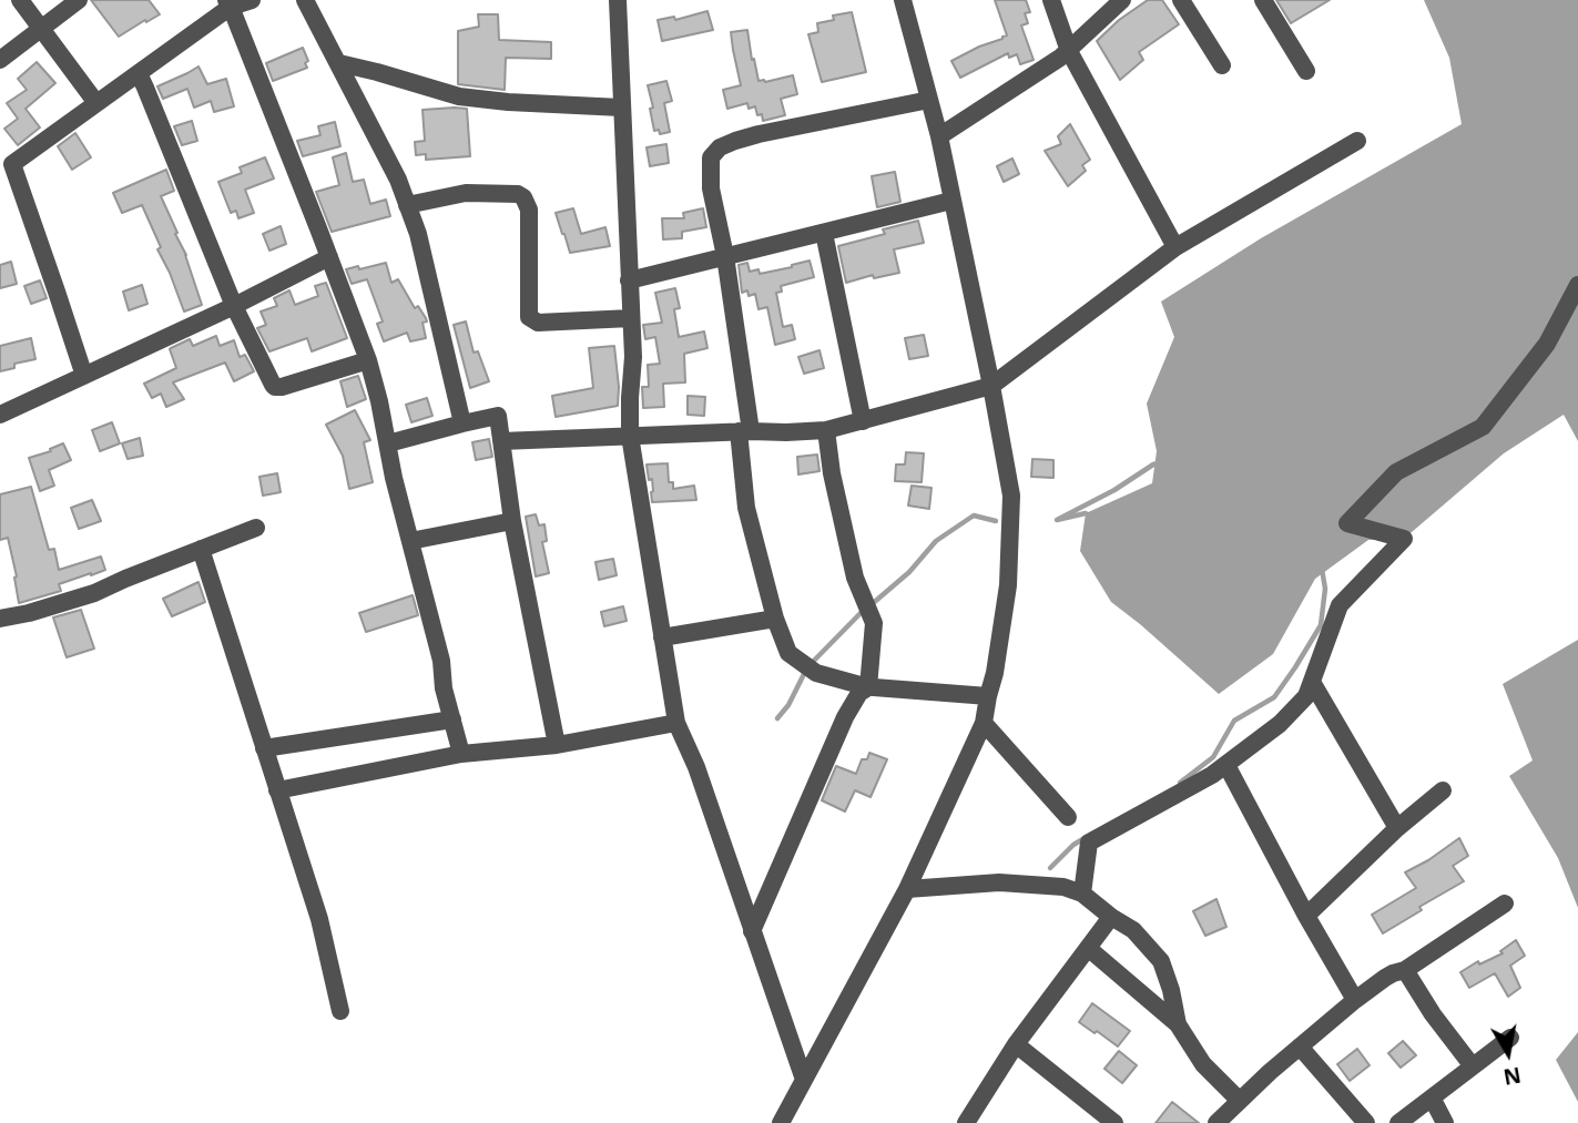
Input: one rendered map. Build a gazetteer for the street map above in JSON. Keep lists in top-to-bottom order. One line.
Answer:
{"north":"bottom"}
